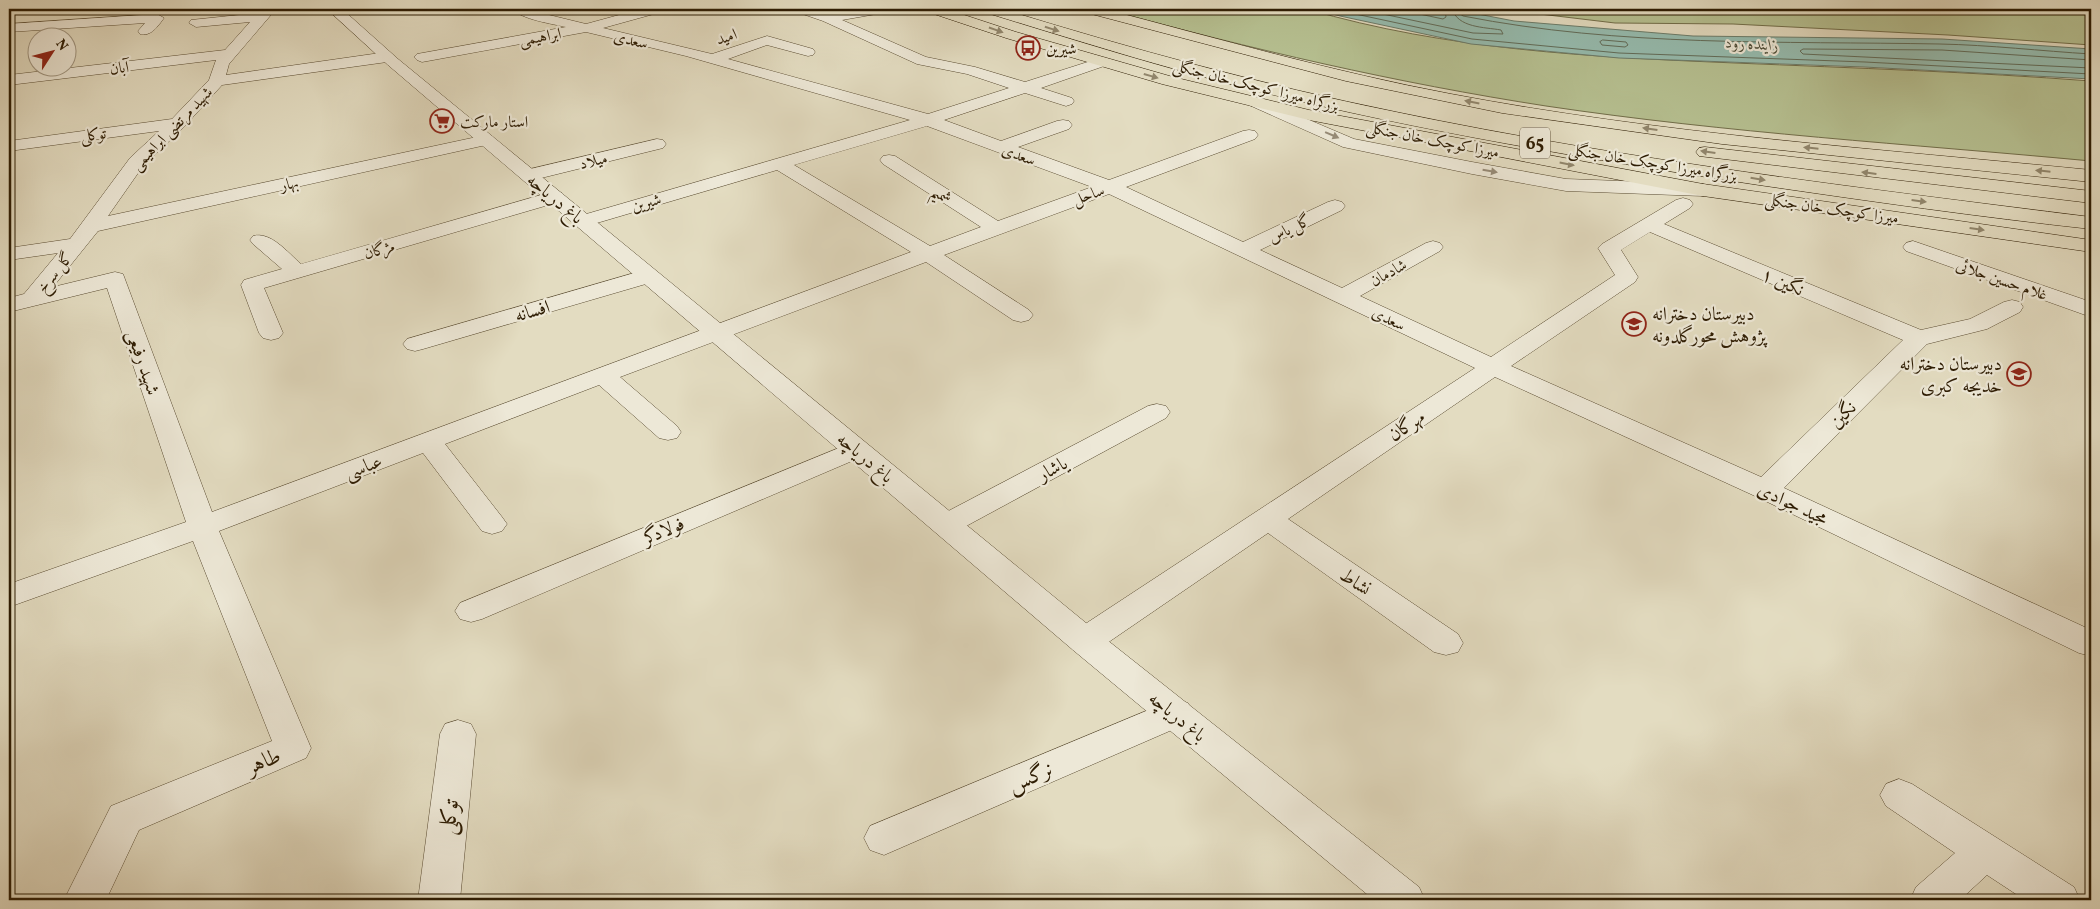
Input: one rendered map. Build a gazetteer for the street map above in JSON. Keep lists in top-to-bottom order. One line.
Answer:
{"streets":{"main road":["بزرگراه میرزا کوچک خان جنگلی","میرزا کوچک خان جنگلی","65"],"street":["ابراهیمی","امید","سعدی","آبان","شهید مرتضی ابراهیمی","توکلی","میلاد","بهار","شمیم","ساحل","باغ دریاچه","شیرین","گل یاس","مژگان","گل سرخ","شادمان","غلام حسین جلائی","نگین ۱","افسانه","شهید رفیعی","نگین","مهرگان","عباسی","یاشار","مجید جوادی","فولادگر","نشاط","طاهر","نرگس"]},"crossings":[["ابراهیمی","سعدی"],["امید","سعدی"],["سعدی","ساحل"],["سعدی","شیرین"],["سعدی","گل یاس"],["سعدی","شادمان"],["سعدی","مهرگان"],["سعدی","مجید جوادی"],["آبان","شهید مرتضی ابراهیمی"],["شهید مرتضی ابراهیمی","توکلی"],["شهید مرتضی ابراهیمی","بهار"],["شهید مرتضی ابراهیمی","گل سرخ"],["میرزا کوچک خان جنگلی","مهرگان"],["میلاد","باغ دریاچه"],["بهار","باغ دریاچه"],["بهار","گل سرخ"],["شمیم","ساحل"],["ساحل","باغ دریاچه"],["ساحل","عباسی"],["باغ دریاچه","شیرین"],["باغ دریاچه","مژگان"],["باغ دریاچه","افسانه"],["باغ دریاچه","مهرگان"],["باغ دریاچه","عباسی"],["باغ دریاچه","یاشار"],["باغ دریاچه","فولادگر"],["باغ دریاچه","نرگس"],["گل سرخ","شهید رفیعی"],["نگین ۱","نگین"],["نگین ۱","مهرگان"],["شهید رفیعی","عباسی"],["شهید رفیعی","طاهر"],["نگین","مجید جوادی"],["مهرگان","مجید جوادی"],["مهرگان","نشاط"],["عباسی","طاهر"]],"water":["زاینده رود"],"places":{"bus stop":["شیرین"],"supermarket":["استار مارکت"],"school or university":["دبیرستان دخترانه پژوهش محورگلدونه","دبیرستان دخترانه خدیجه کبری"]},"north":"top right"}
